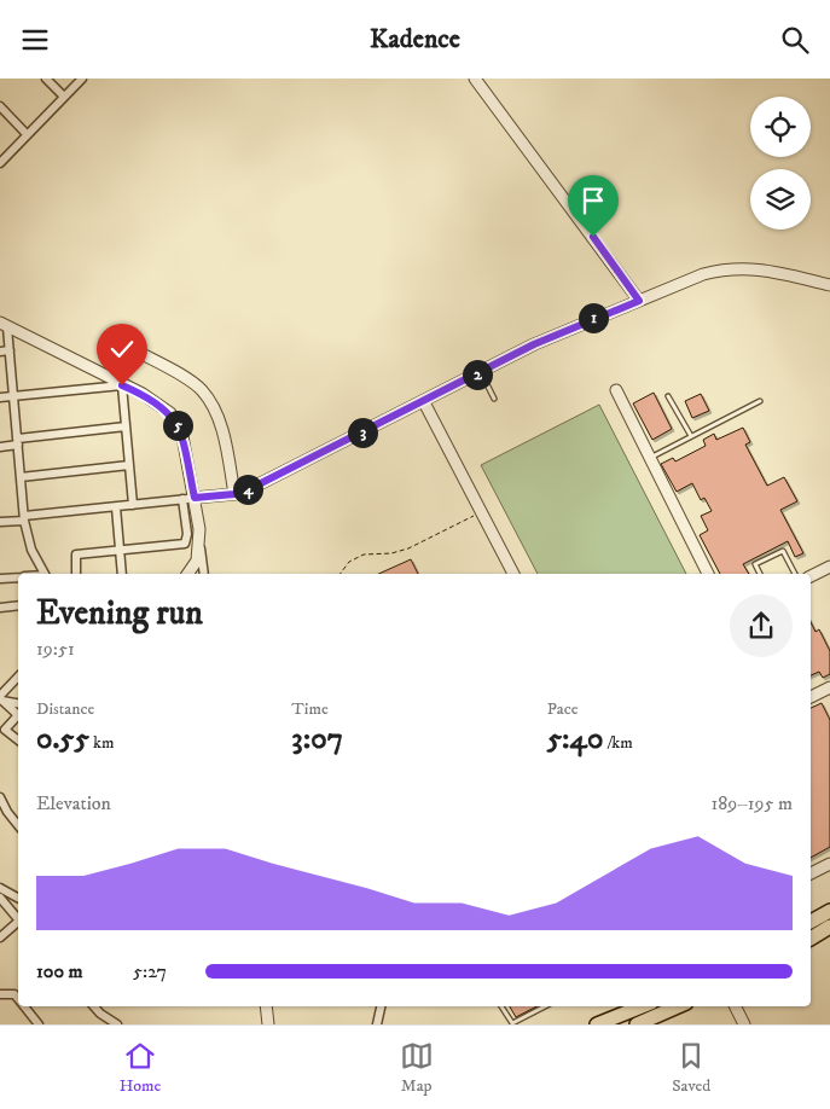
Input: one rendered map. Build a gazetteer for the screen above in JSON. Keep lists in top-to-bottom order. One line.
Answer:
{"page":{"header":"Kadence","pins":["1","2","5","3","4"],"heading":["Evening run","19:51"],"stats":[["Distance","0.55 km"],["Time","3:07"],["Pace","5:40 /km"]],"chart":["Elevation","189–195 m"],"list":[{"name":"100 m","note":"5:27"}],"tabs":["Home","Map","Saved"]}}
